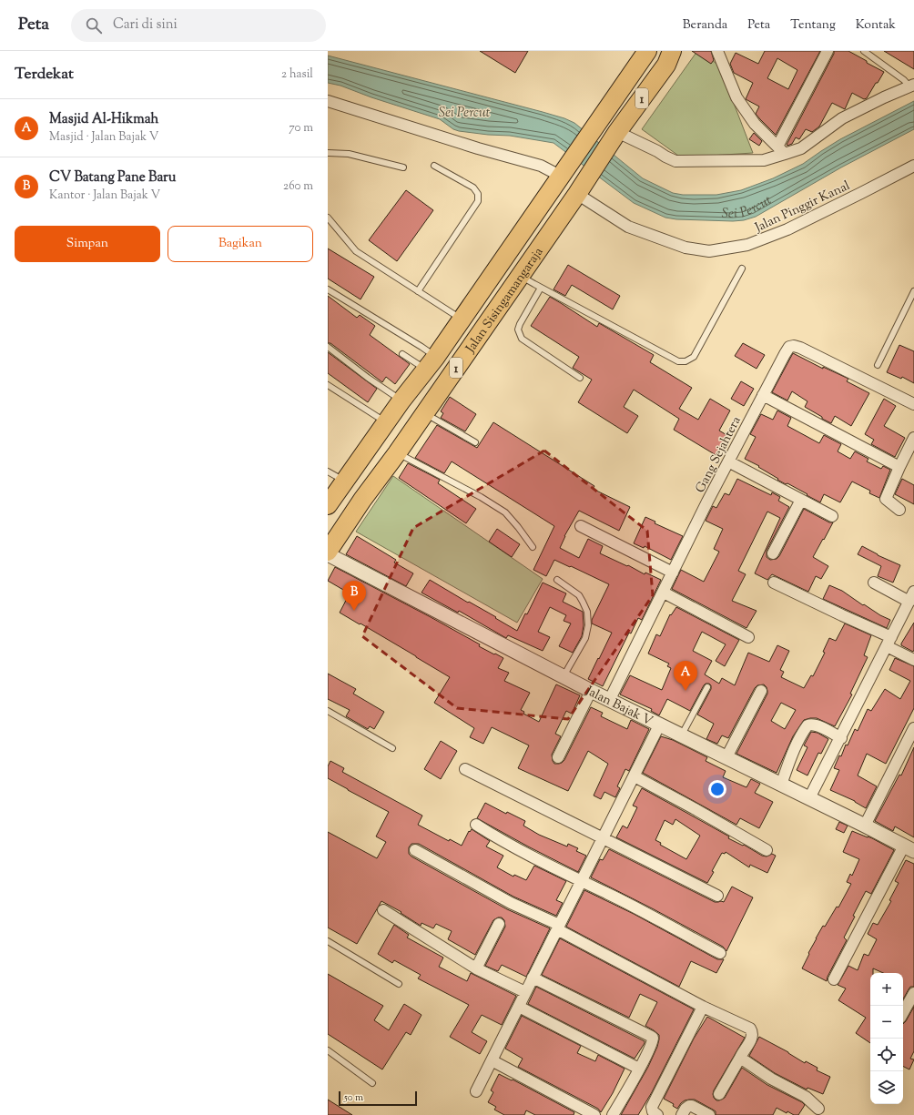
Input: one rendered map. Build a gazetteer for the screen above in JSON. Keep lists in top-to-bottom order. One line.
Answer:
{"streets":{"highway":["1","Jalan Sisingamangaraja"],"street":["Jalan Pinggir Kanal","Gang Sejahtera","Jalan Bajak V"]},"crossings":[["Jalan Pinggir Kanal","Jalan Sisingamangaraja"],["Jalan Sisingamangaraja","Jalan Bajak V"],["Gang Sejahtera","Jalan Bajak V"]],"water":["Sei Percut"],"scale_bar":"50 m","page":{"header":"Peta","search":"Cari di sini","nav":["Beranda","Peta","Tentang","Kontak"],"heading":["Terdekat","2 hasil"],"list":[{"mark":"A","name":"Masjid Al-Hikmah","note":"Masjid · Jalan Bajak V","value":"70 m"},{"mark":"B","name":"CV Batang Pane Baru","note":"Kantor · Jalan Bajak V","value":"260 m"}],"buttons":["Simpan","Bagikan"],"pins":["B","A"],"map_buttons":["+","−"],"scale":"50 m"}}
